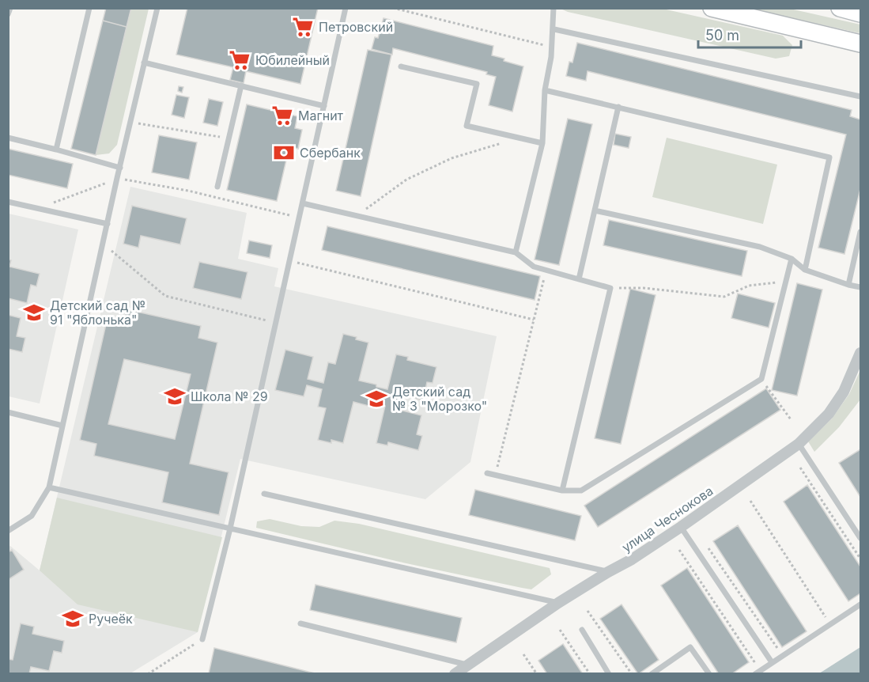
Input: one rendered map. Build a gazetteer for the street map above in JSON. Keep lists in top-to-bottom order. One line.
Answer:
{"streets":{"street":["улица Чеснокова"]},"places":{"supermarket":["Петровский","Юбилейный","Магнит"],"bank":["Сбербанк"],"school or university":["Детский сад № 91 \"Яблонька\"","Школа № 29","Детский сад № 3 \"Морозко\"","Ручеёк"]},"scale_bar":"50 m"}
